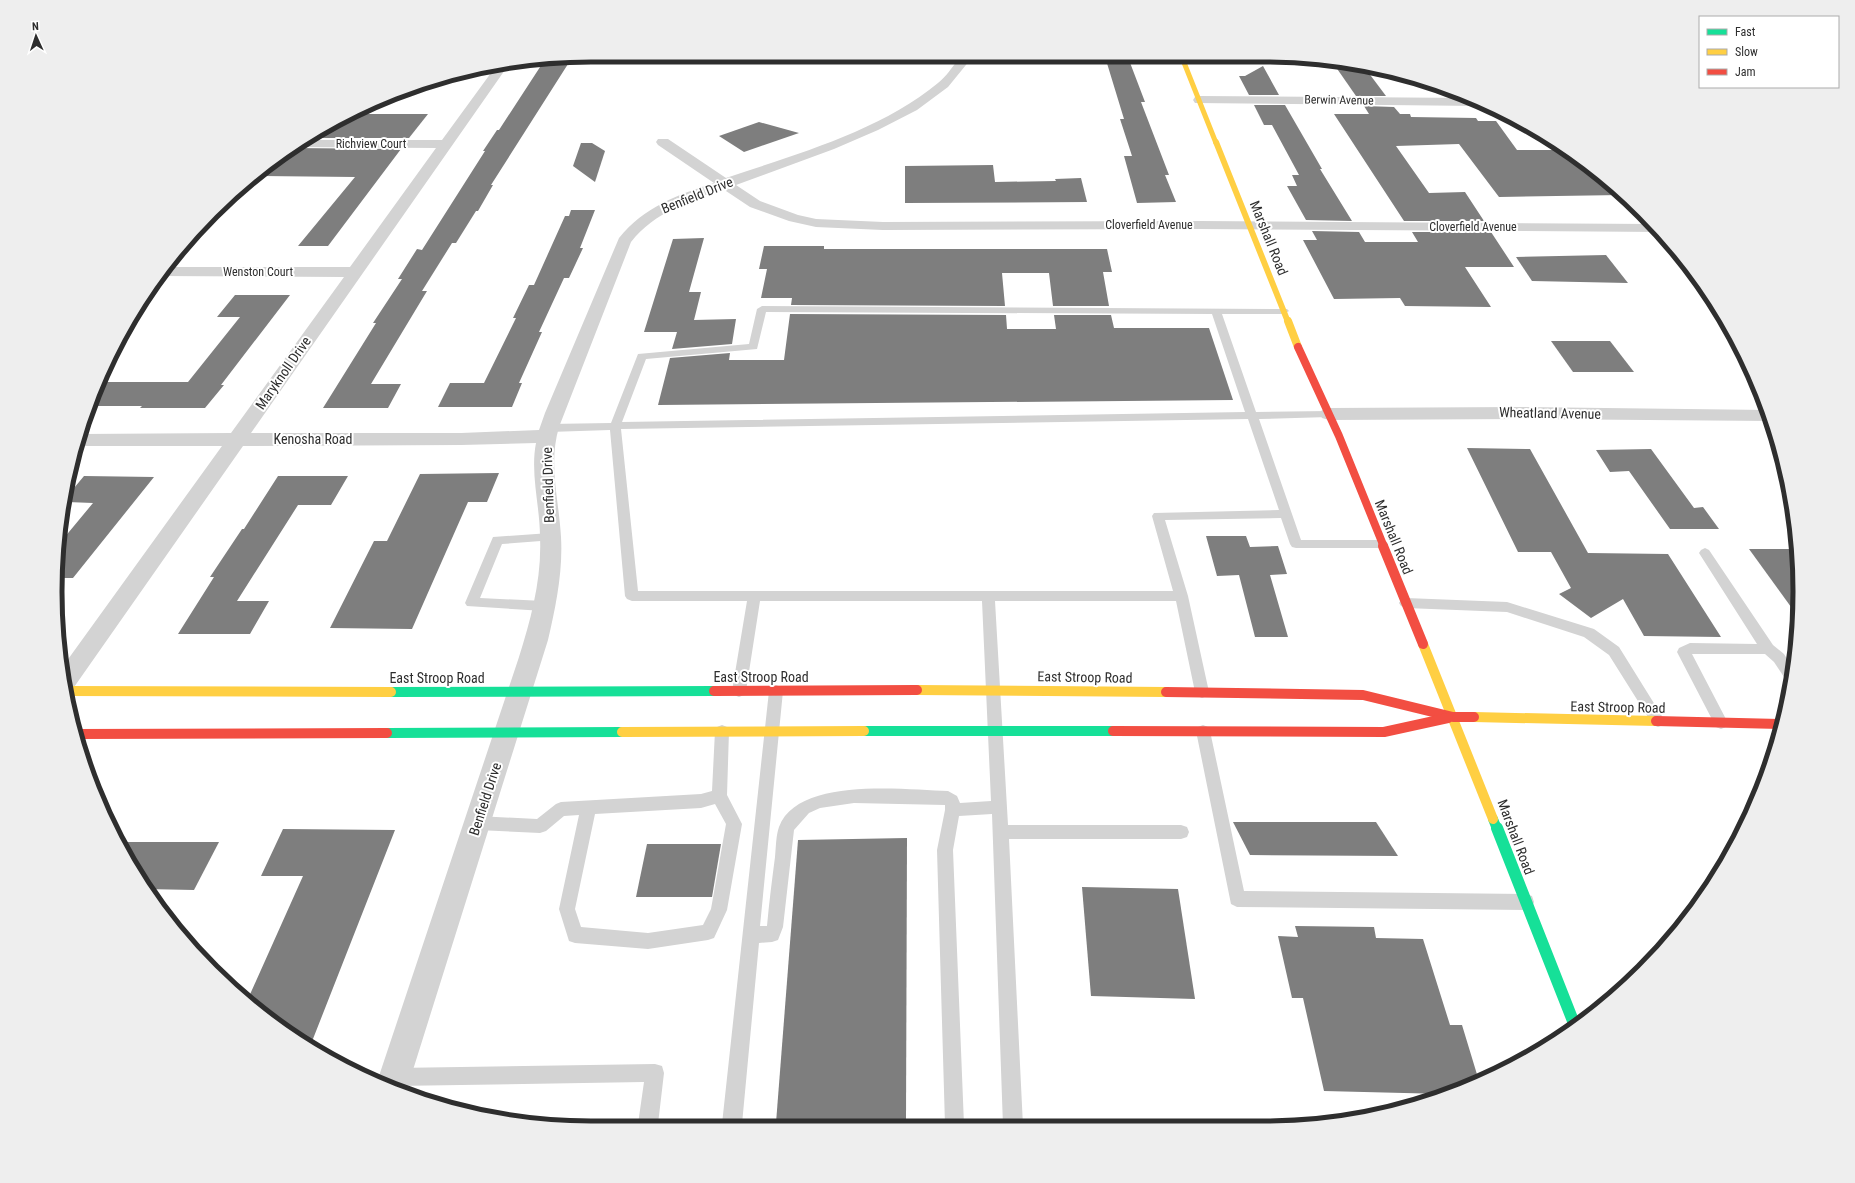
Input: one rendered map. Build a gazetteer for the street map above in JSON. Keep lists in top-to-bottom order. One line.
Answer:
{"streets":{"main road":["Marshall Road","East Stroop Road"],"street":["Berwin Avenue","Richview Court","Benfield Drive","Cloverfield Avenue","Wenston Court","Maryknoll Drive","Wheatland Avenue","Kenosha Road"]},"crossings":[["Berwin Avenue","Marshall Road"],["Richview Court","Maryknoll Drive"],["Benfield Drive","Cloverfield Avenue"],["Benfield Drive","Kenosha Road"],["Benfield Drive","East Stroop Road"],["Cloverfield Avenue","Marshall Road"],["Marshall Road","Wheatland Avenue"],["Marshall Road","East Stroop Road"],["Wenston Court","Maryknoll Drive"],["Maryknoll Drive","Kenosha Road"]],"legend":["Fast","Slow","Jam"],"north":"top"}
